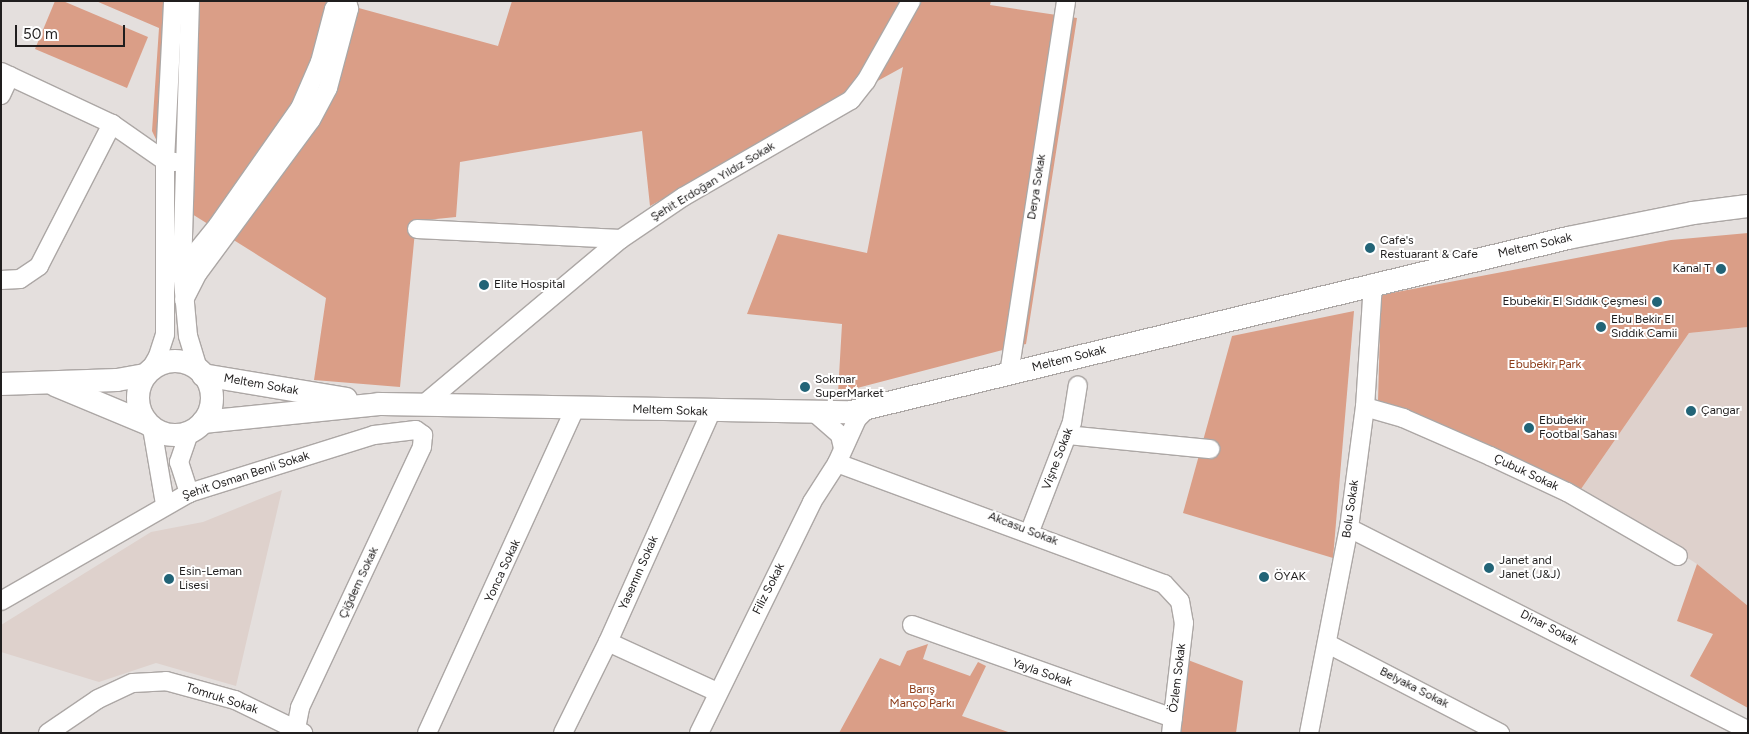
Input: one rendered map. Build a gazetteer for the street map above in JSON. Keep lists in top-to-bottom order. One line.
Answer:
{"streets":{"main road":["Meltem Sokak"],"street":["Şehit Erdoğan Yıldız Sokak","Derya Sokak","Vişne Sokak","Çubuk Sokak","Şehit Osman Benli Sokak","Bolu Sokak","Akcasu Sokak","Yonca Sokak","Yasemın Sokak","Çiğdem Sokak","Filiz Sokak","Dinar Sokak","Yayla Sokak","Özlem Sokak","Belyaka Sokak","Tomruk Sokak"]},"crossings":[["Şehit Erdoğan Yıldız Sokak","Meltem Sokak"],["Derya Sokak","Meltem Sokak"],["Meltem Sokak","Bolu Sokak"],["Meltem Sokak","Yonca Sokak"],["Meltem Sokak","Yasemın Sokak"],["Meltem Sokak","Filiz Sokak"],["Vişne Sokak","Akcasu Sokak"],["Çubuk Sokak","Bolu Sokak"],["Şehit Osman Benli Sokak","Çiğdem Sokak"],["Bolu Sokak","Dinar Sokak"],["Bolu Sokak","Belyaka Sokak"],["Akcasu Sokak","Filiz Sokak"],["Akcasu Sokak","Özlem Sokak"],["Çiğdem Sokak","Tomruk Sokak"],["Yayla Sokak","Özlem Sokak"]],"parks":["Ebubekir Park","Barış Manço Parkı"],"places":["Cafe's Restuarant & Cafe","Kanal T","Elite Hospital","Ebubekir El Sıddık Çeşmesi","Ebu Bekir El Sıddık Camii","Sokmar SuperMarket","Çangar","Ebubekir Footbal Sahası","Janet and Janet (J&J)","ÖYAK","Esin-Leman Lisesi"],"scale_bar":"50 m"}
